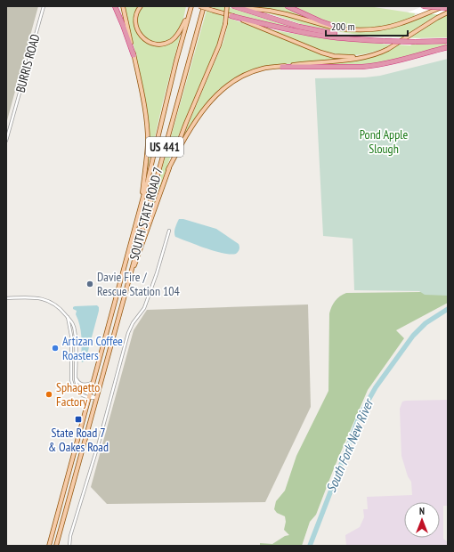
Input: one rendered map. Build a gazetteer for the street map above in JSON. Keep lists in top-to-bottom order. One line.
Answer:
{"streets":{"main road":["US 441","SOUTH STATE ROAD 7"],"street":["BURRIS ROAD"]},"water":["South Fork New River"],"parks":["Pond Apple Slough"],"places":{"other":["Davie Fire / Rescue Station 104","Artizan Coffee Roasters","Sphagetto Factory"],"transit":["State Road 7 & Oakes Road"]},"scale_bar":"200 m","north":"top"}
